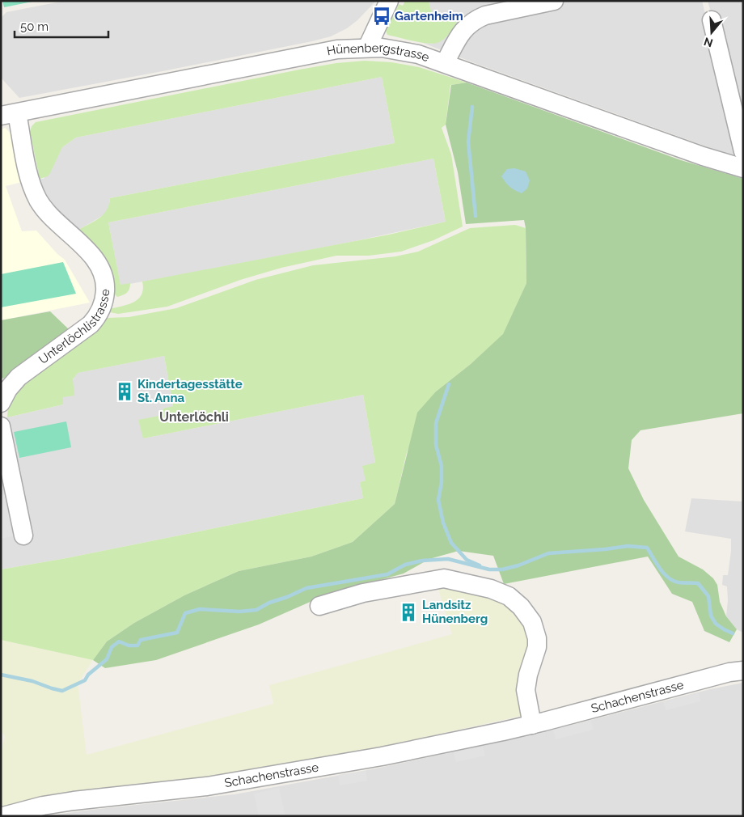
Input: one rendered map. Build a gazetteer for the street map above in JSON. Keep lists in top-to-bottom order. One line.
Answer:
{"streets":{"street":["Hünenbergstrasse","Unterlöchlistrasse","Schachenstrasse"]},"crossings":[["Hünenbergstrasse","Unterlöchlistrasse"]],"districts":["Unterlöchli"],"places":{"bus stop":["Gartenheim"],"building":["Kindertagesstätte St. Anna","Landsitz Hünenberg"]},"scale_bar":"50 m","north":"bottom"}
